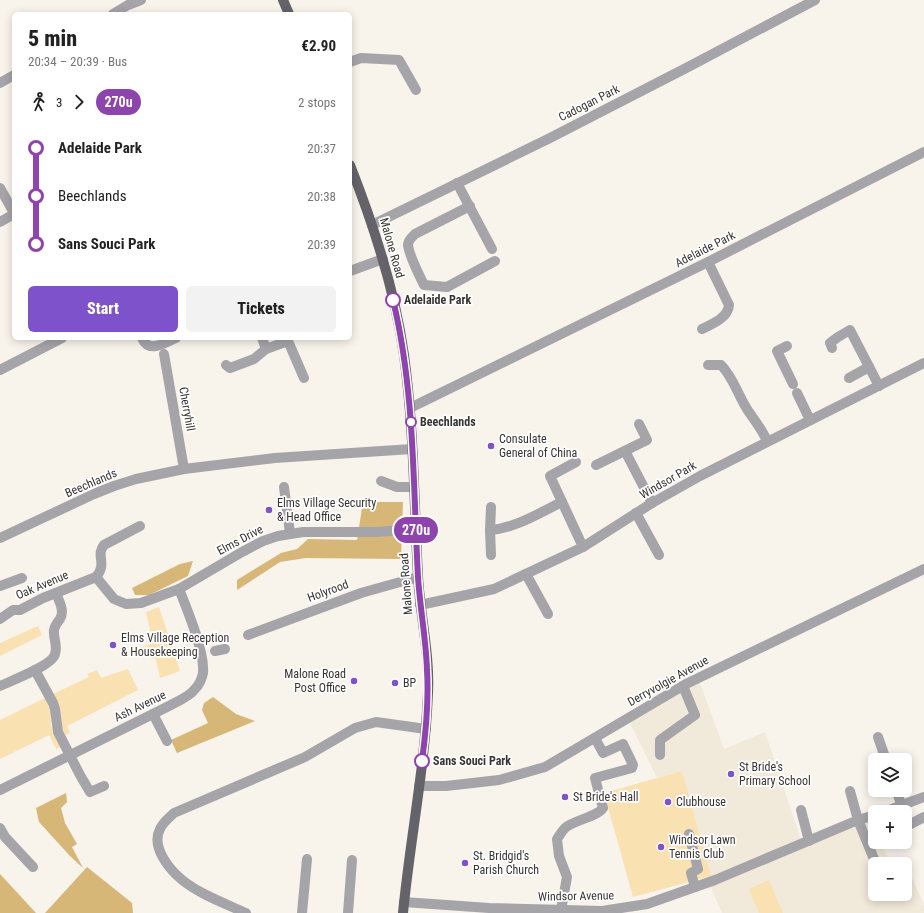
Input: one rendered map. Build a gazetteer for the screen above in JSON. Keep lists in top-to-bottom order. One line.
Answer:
{"streets":{"main road":["Malone Road"],"street":["Cadogan Park","Adelaide Park","Cherryhill","Windsor Park","Beechlands","Elms Drive","Oak Avenue","Holyrood","Derryvolgie Avenue","Ash Avenue","Windsor Avenue"]},"crossings":[["Cadogan Park","Malone Road"],["Malone Road","Adelaide Park"],["Malone Road","Windsor Park"],["Malone Road","Beechlands"],["Malone Road","Elms Drive"],["Malone Road","Holyrood"],["Malone Road","Derryvolgie Avenue"],["Malone Road","Windsor Avenue"],["Cherryhill","Beechlands"],["Elms Drive","Oak Avenue"],["Elms Drive","Ash Avenue"]],"places":["Adelaide Park","Beechlands","Consulate General of China","Elms Village Security & Head Office","Elms Village Reception & Housekeeping","Malone Road Post Office","BP","Sans Souci Park","St Bride's Primary School","St Bride's Hall","Clubhouse","Windsor Lawn Tennis Club","St. Bridgid's Parish Church"],"lines":["bus line 270u"],"page":{"on_map":"270u","heading":["5 min","20:34 – 20:39 · Bus","€2.90"],"legs":["3","270u","2 stops"],"list":[{"name":"Adelaide Park","value":"20:37"},{"name":"Beechlands","value":"20:38"},{"name":"Sans Souci Park","value":"20:39"}],"buttons":["Start","Tickets"],"map_buttons":["+","−"]}}
